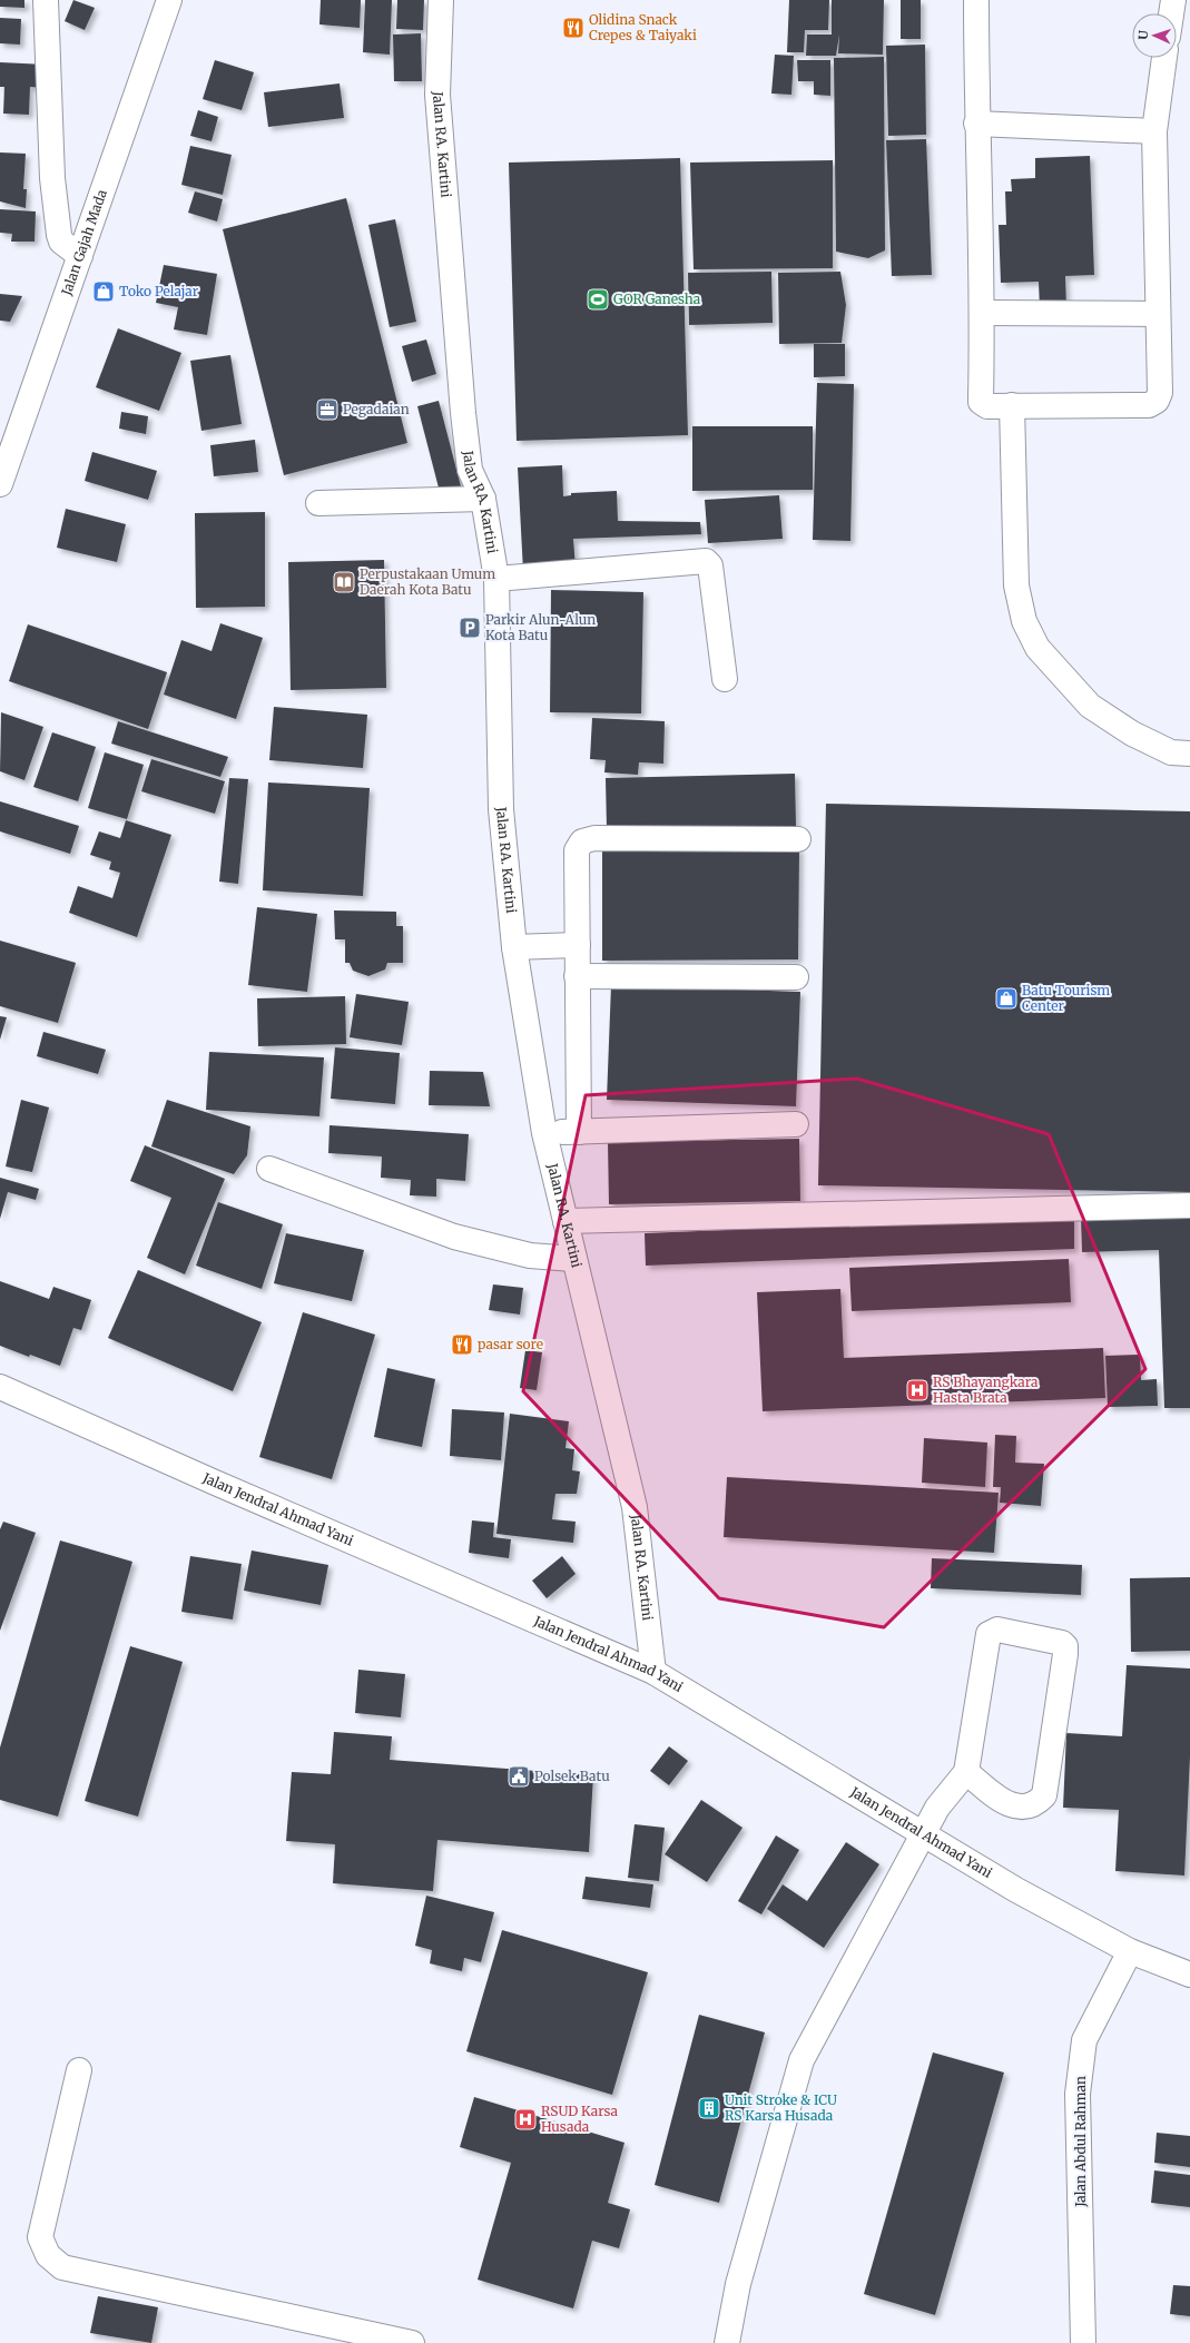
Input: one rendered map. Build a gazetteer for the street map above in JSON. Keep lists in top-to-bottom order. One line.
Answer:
{"streets":{"street":["Jalan RA. Kartini","Jalan Gajah Mada","Jalan Jendral Ahmad Yani","Jalan Abdul Rahman"]},"crossings":[["Jalan RA. Kartini","Jalan Jendral Ahmad Yani"],["Jalan Jendral Ahmad Yani","Jalan Abdul Rahman"]],"places":{"restaurant":["Olidina Snack Crepes & Taiyaki","pasar sore"],"shop":["Toko Pelajar","Batu Tourism Center"],"sports":["GOR Ganesha"],"office":["Pegadaian"],"library":["Perpustakaan Umum Daerah Kota Batu"],"parking":["Parkir Alun-Alun Kota Batu"],"hospital":["RS Bhayangkara Hasta Brata","RSUD Karsa Husada"],"public building":["Polsek Batu"],"building":["Unit Stroke & ICU RS Karsa Husada"]},"north":"left"}
